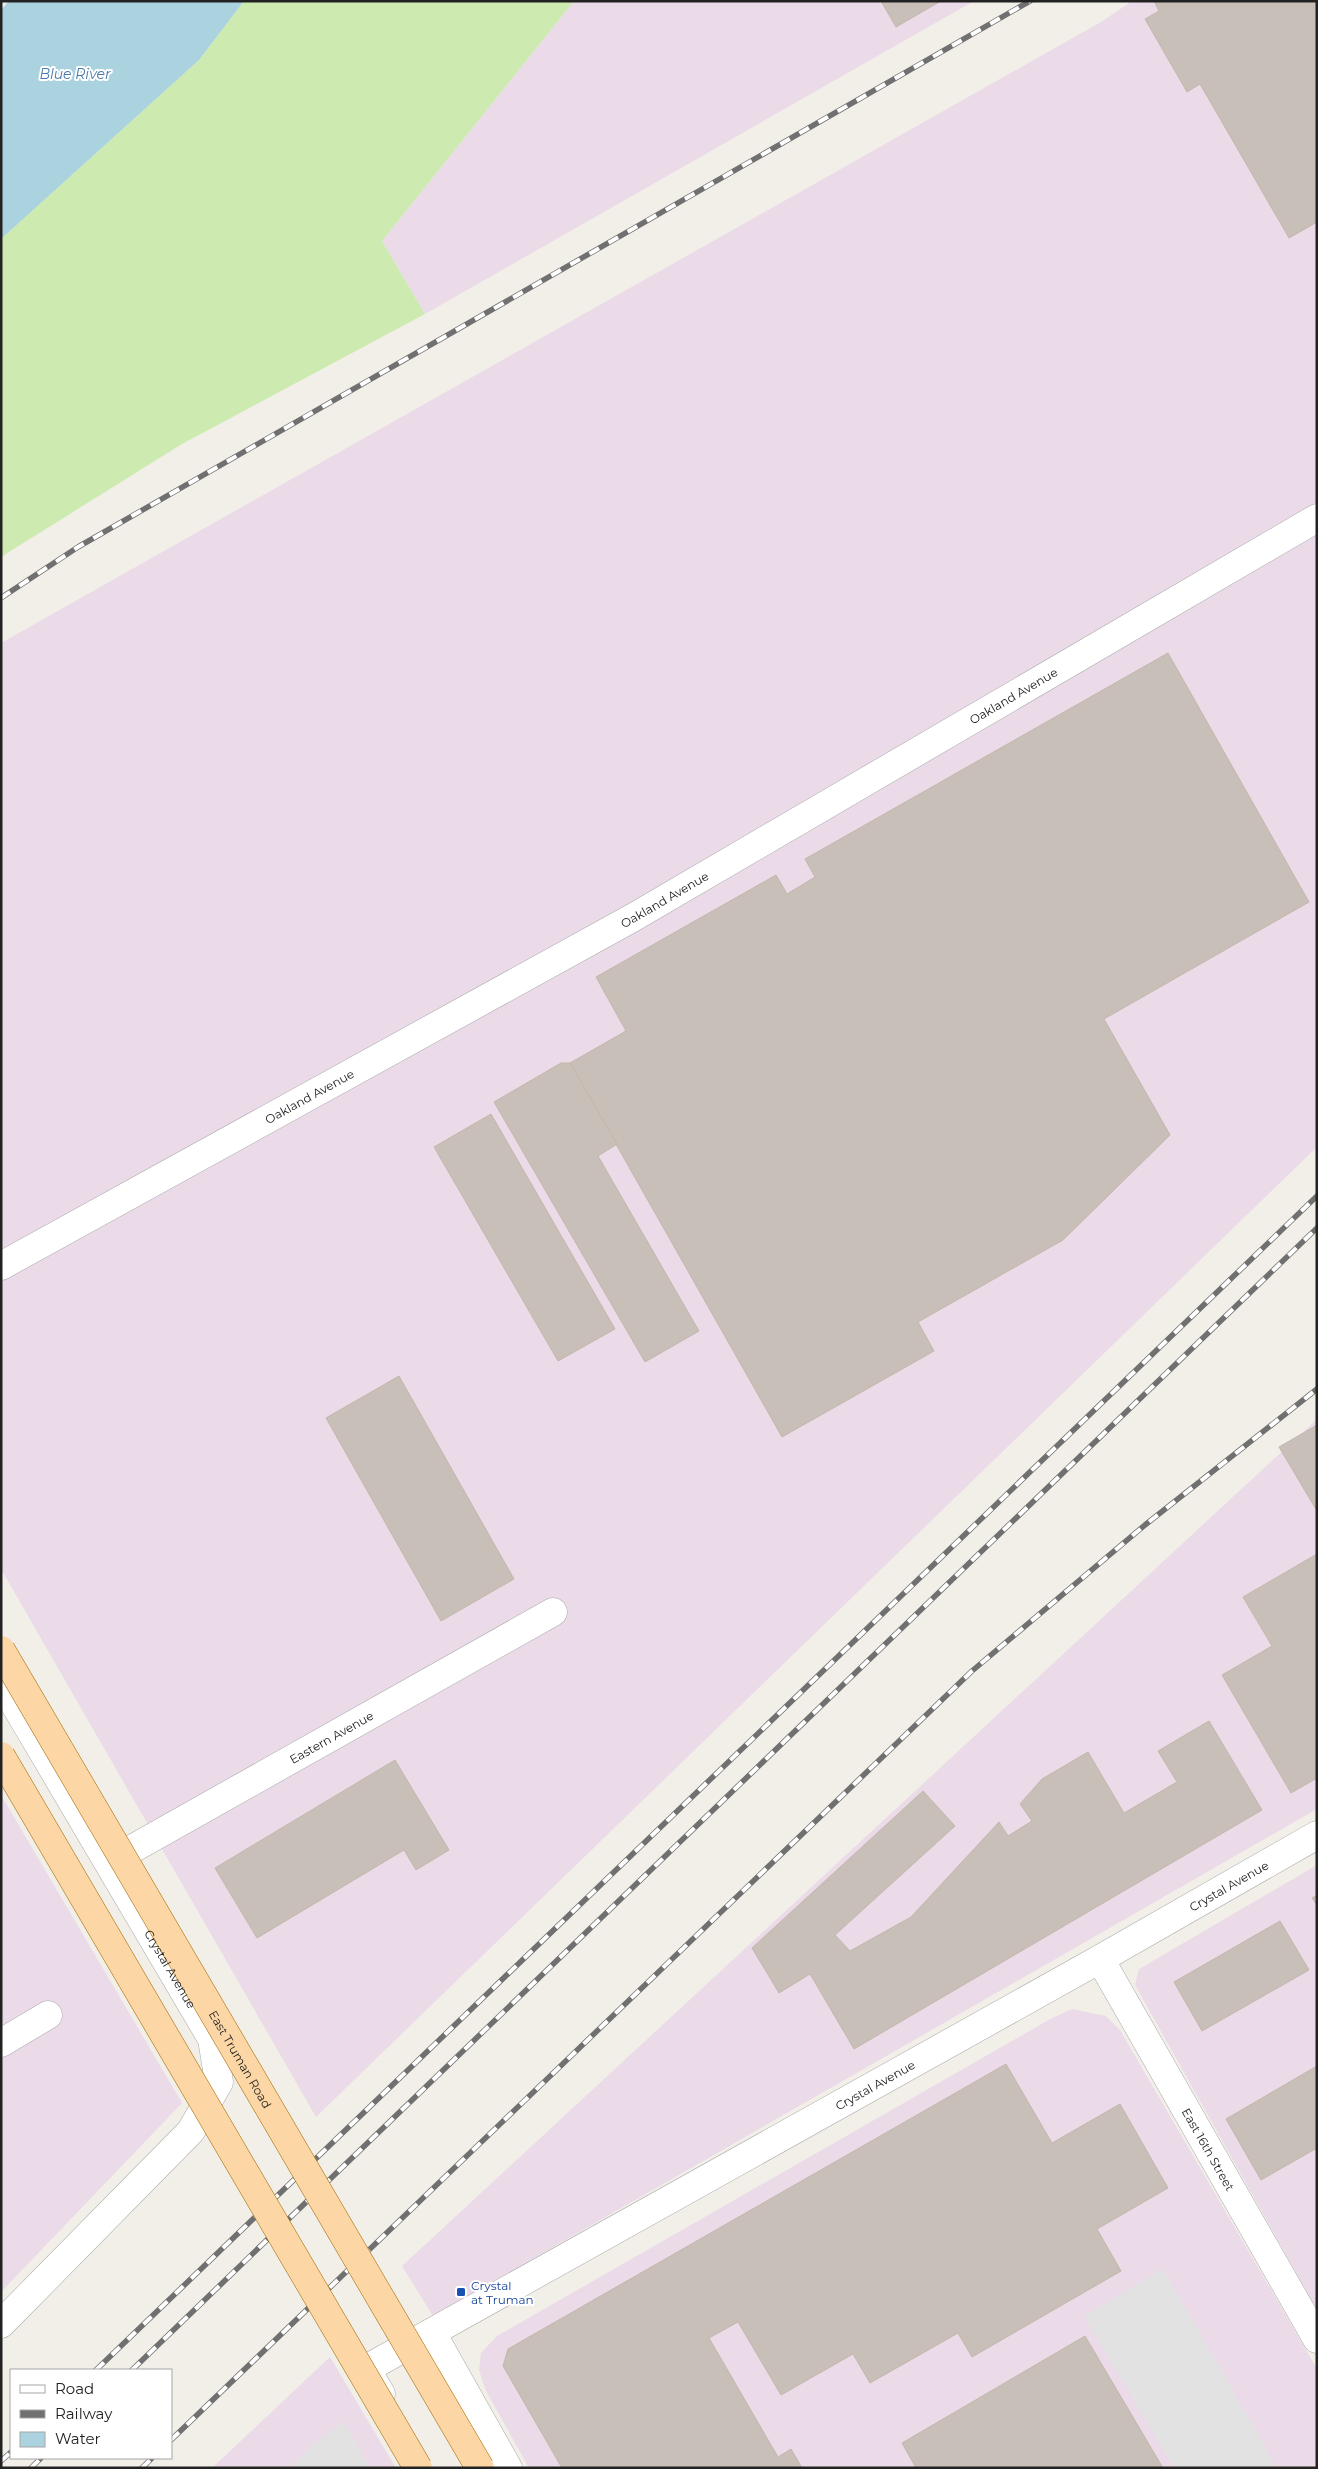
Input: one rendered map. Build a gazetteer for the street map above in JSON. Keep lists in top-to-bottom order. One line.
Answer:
{"streets":{"main road":["East Truman Road"],"street":["Oakland Avenue","Eastern Avenue","Crystal Avenue","East 16th Street"]},"crossings":[["Eastern Avenue","Crystal Avenue"],["Crystal Avenue","East 16th Street"]],"water":["Blue River"],"places":{"transit":["Crystal at Truman"]},"legend":["Road","Railway","Water"]}
